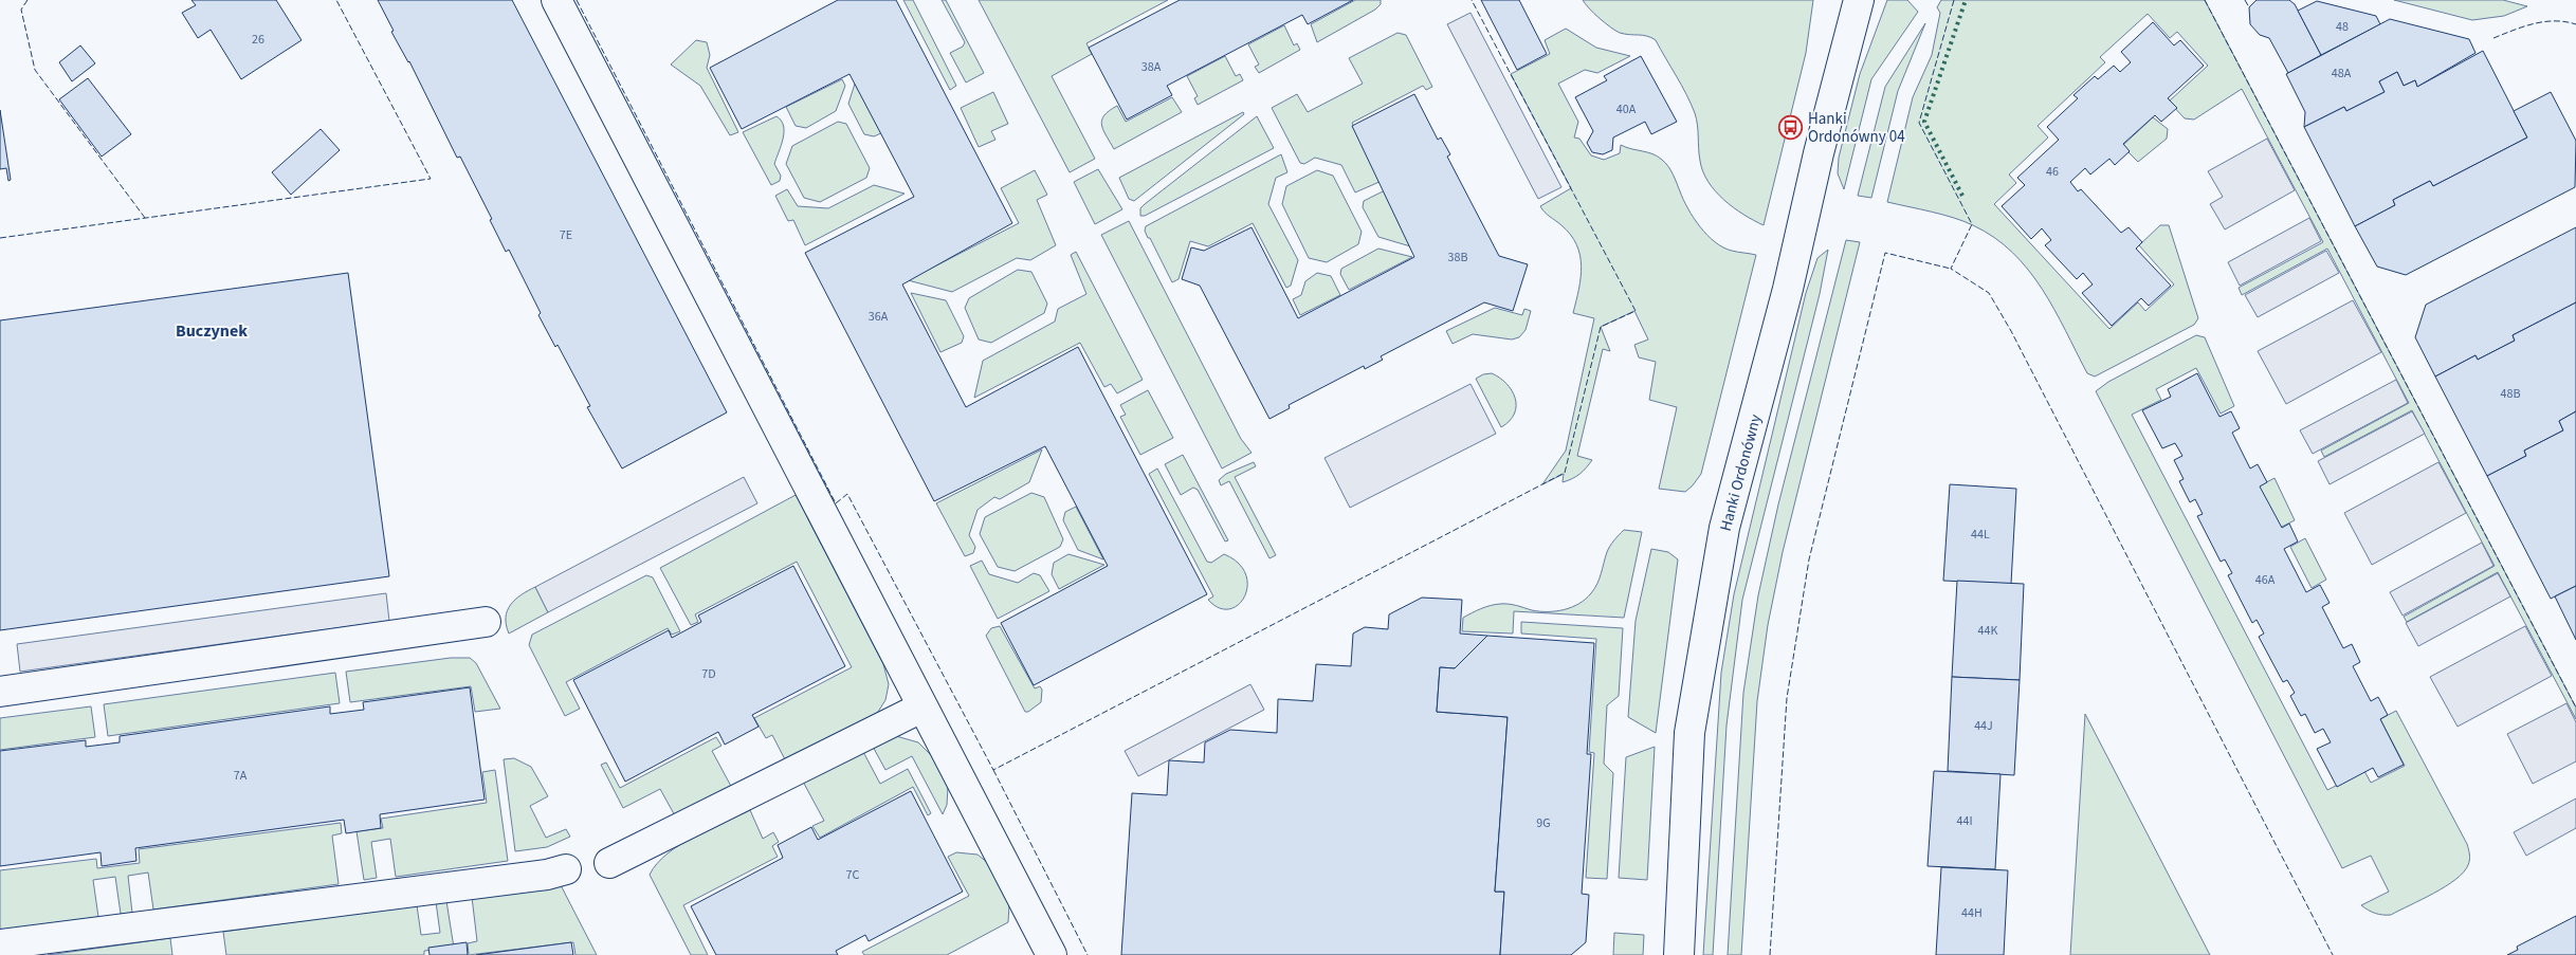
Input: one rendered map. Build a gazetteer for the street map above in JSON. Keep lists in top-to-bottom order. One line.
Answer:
{"streets":{"street":["Hanki Ordonówny"]},"districts":["Buczynek"],"places":{"bus stop":["Hanki Ordonówny 04"]},"house_numbers":["48","26","38A","48A","40A","46","7E","38B","36A","48B","44L","46A","44K","7D","44J","7A","44I","9G","7C","44H"]}
